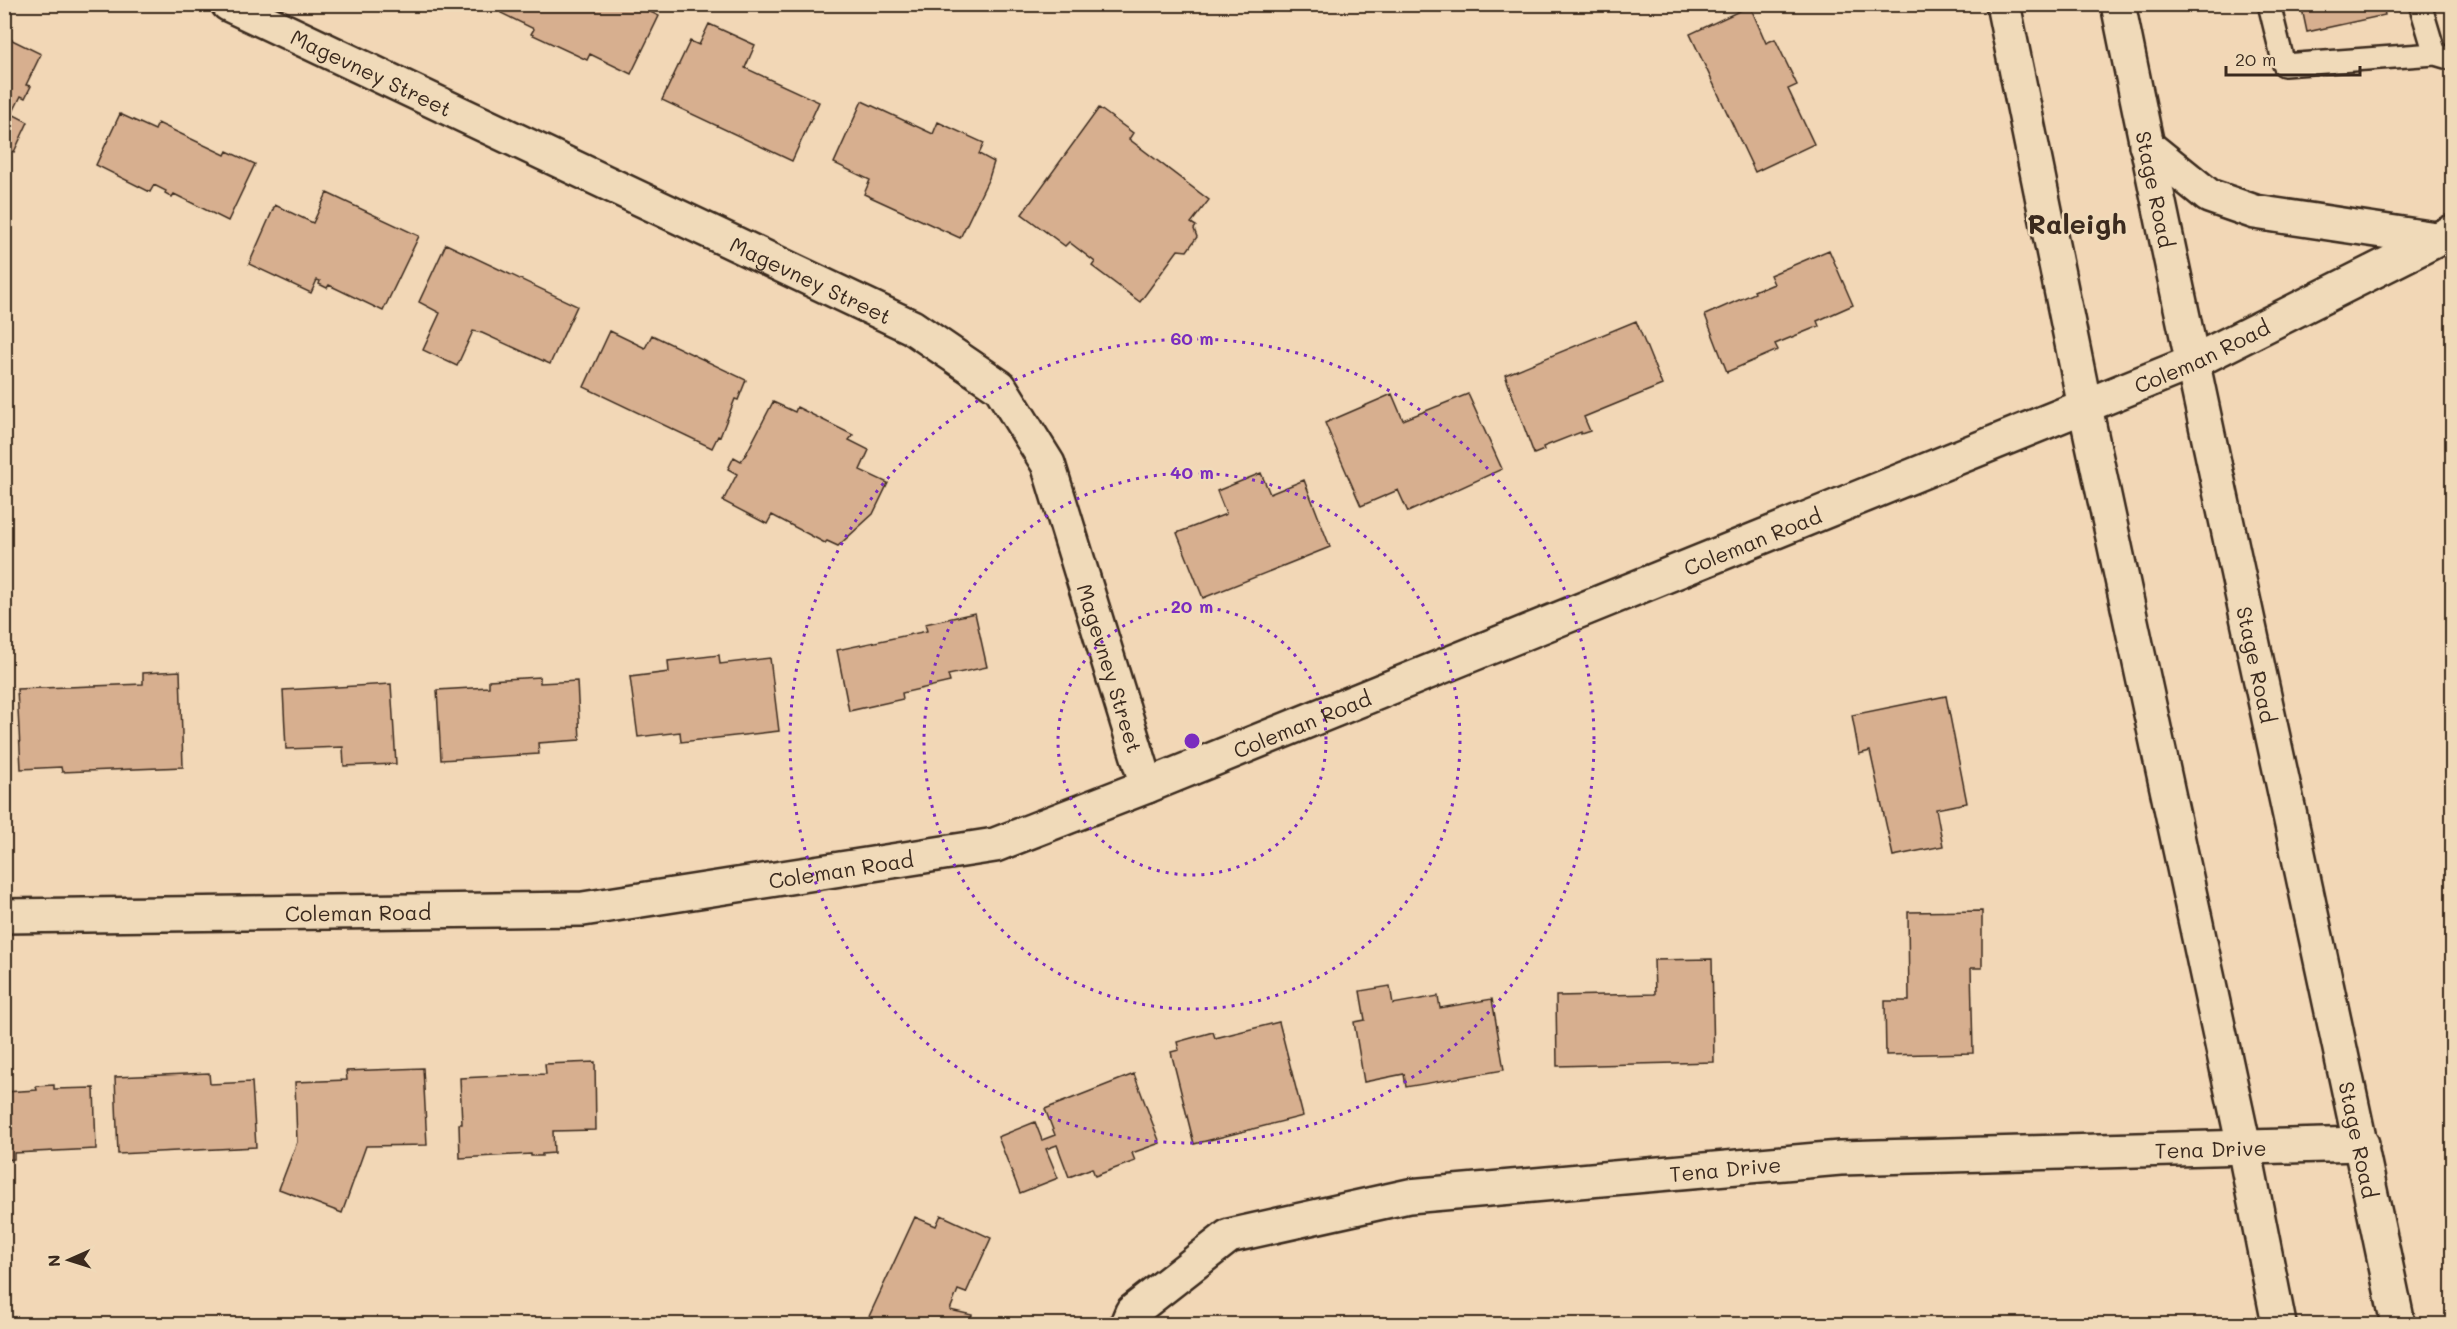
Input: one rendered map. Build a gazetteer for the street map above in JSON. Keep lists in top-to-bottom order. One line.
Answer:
{"streets":{"main road":["Magevney Street","Stage Road","Coleman Road","Tena Drive"]},"crossings":[["Magevney Street","Coleman Road"],["Stage Road","Coleman Road"],["Stage Road","Tena Drive"]],"districts":["Raleigh"],"scale_bar":"20 m","north":"left","rings":["60 m","40 m","20 m"]}
